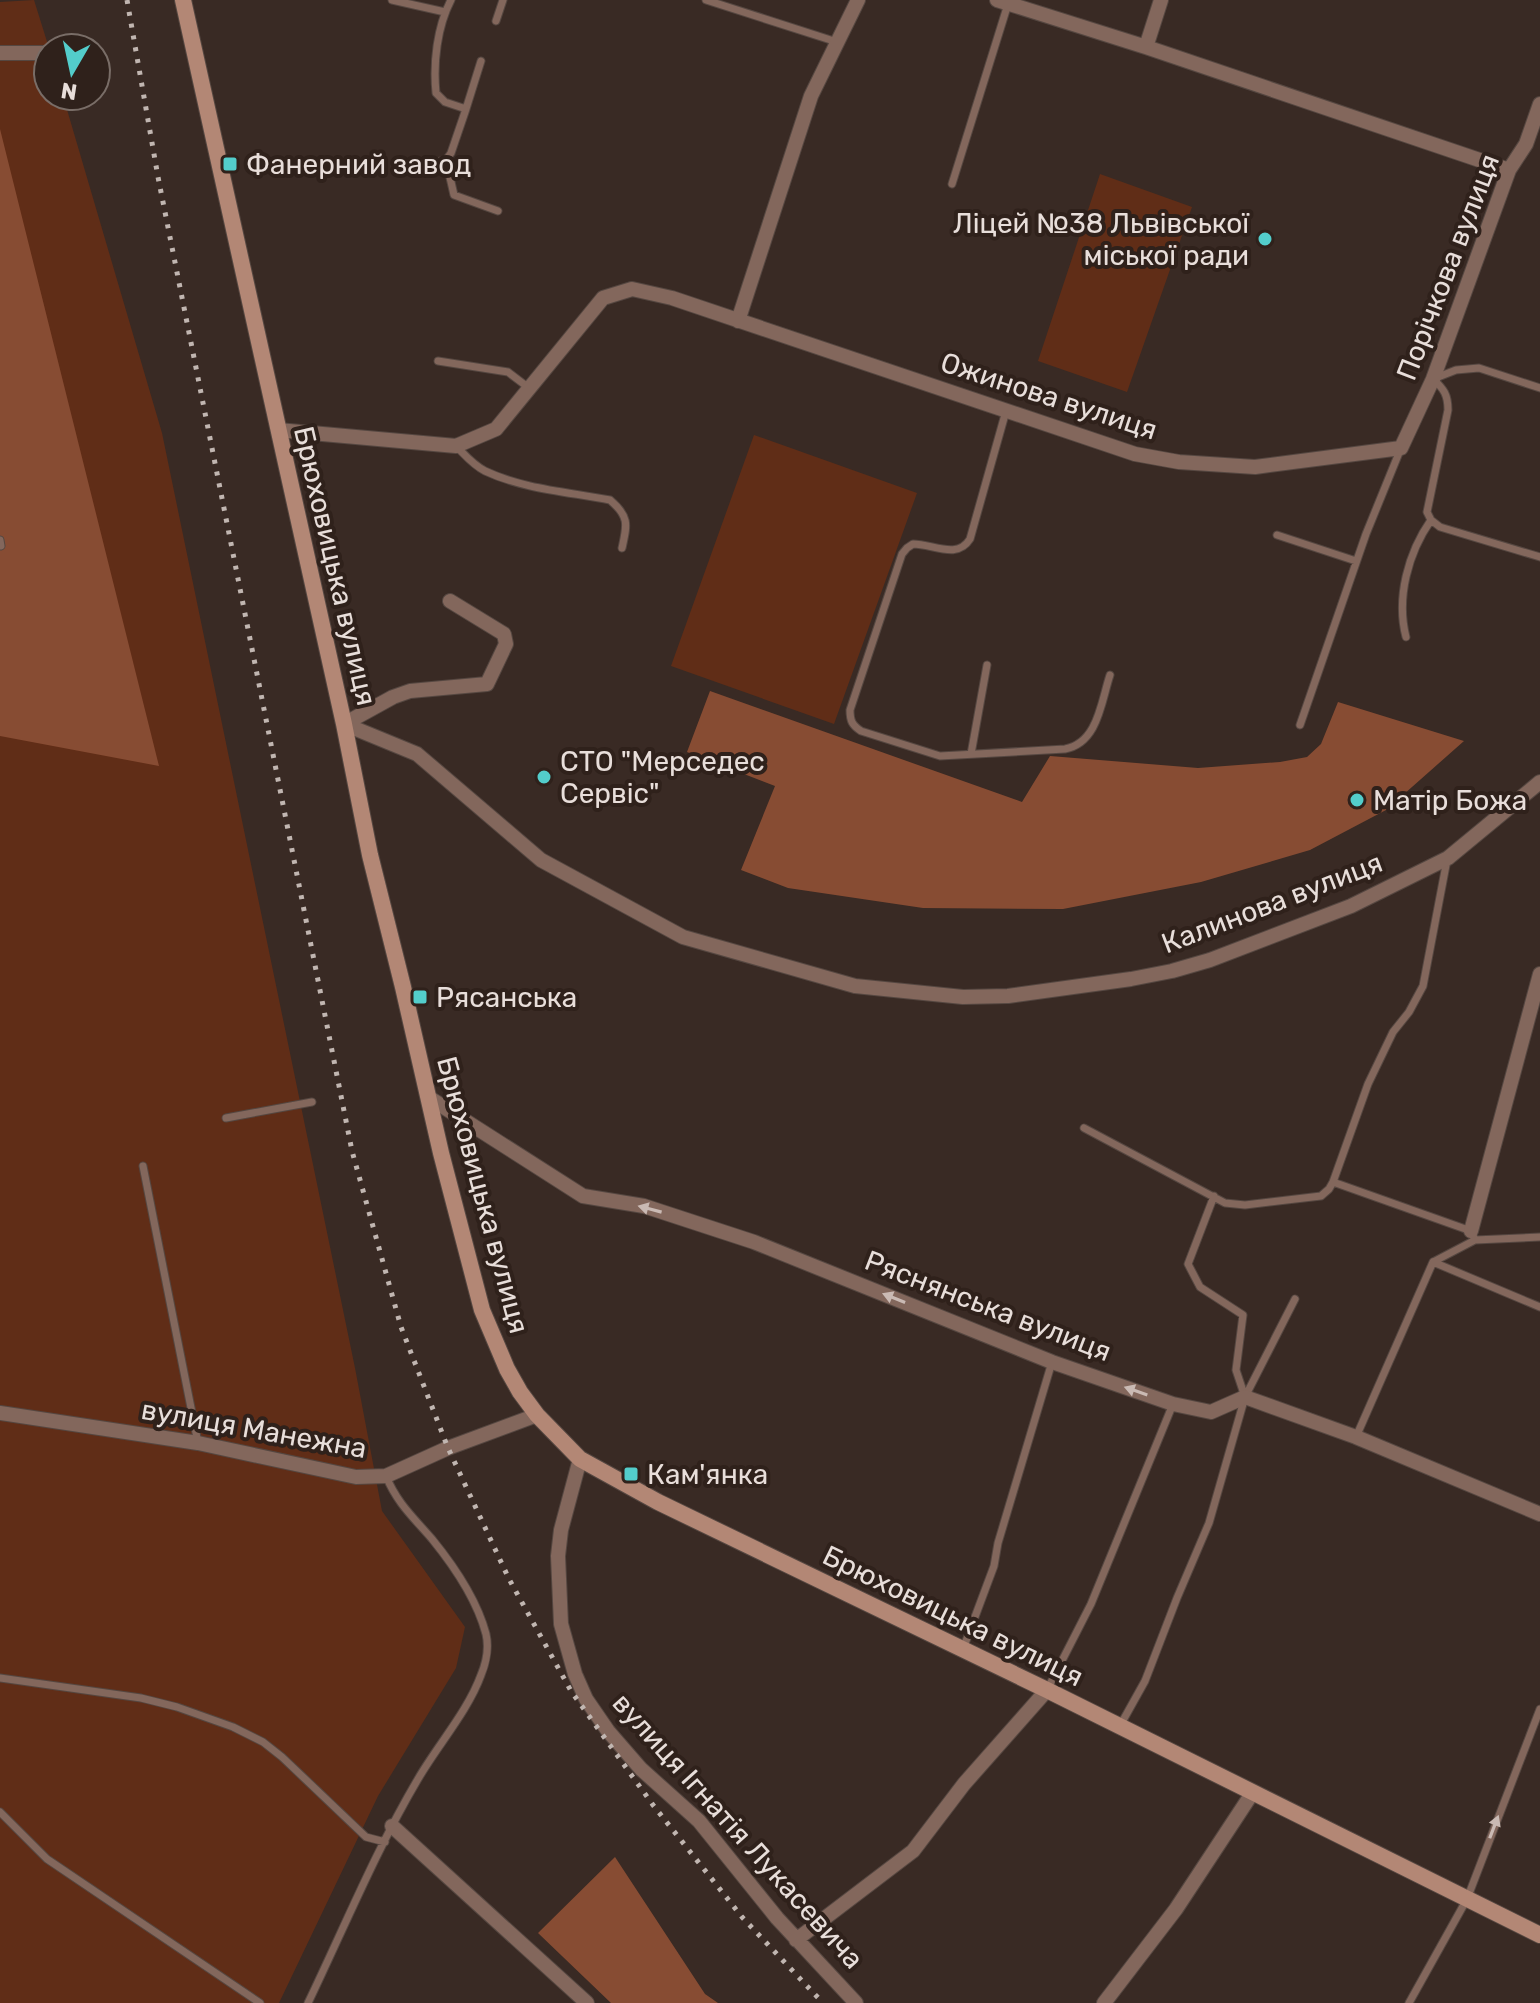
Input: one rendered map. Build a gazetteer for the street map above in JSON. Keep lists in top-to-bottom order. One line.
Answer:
{"streets":{"main road":["Брюховицька вулиця"],"street":["Порічкова вулиця","Ожинова вулиця","Калинова вулиця","Ряснянська вулиця","вулиця Манежна","вулиця Ігнатія Лукасевича"]},"crossings":[["Порічкова вулиця","Ожинова вулиця"],["Брюховицька вулиця","Калинова вулиця"],["Брюховицька вулиця","Ряснянська вулиця"],["Брюховицька вулиця","вулиця Манежна"],["Брюховицька вулиця","вулиця Ігнатія Лукасевича"]],"one_way":["Ряснянська вулиця"],"places":{"transit":["Фанерний завод","Рясанська","Кам'янка"],"other":["Ліцей №38 Львівської міської ради","СТО \"Мерседес Сервіс\"","Матір Божа"]},"north":"bottom"}
